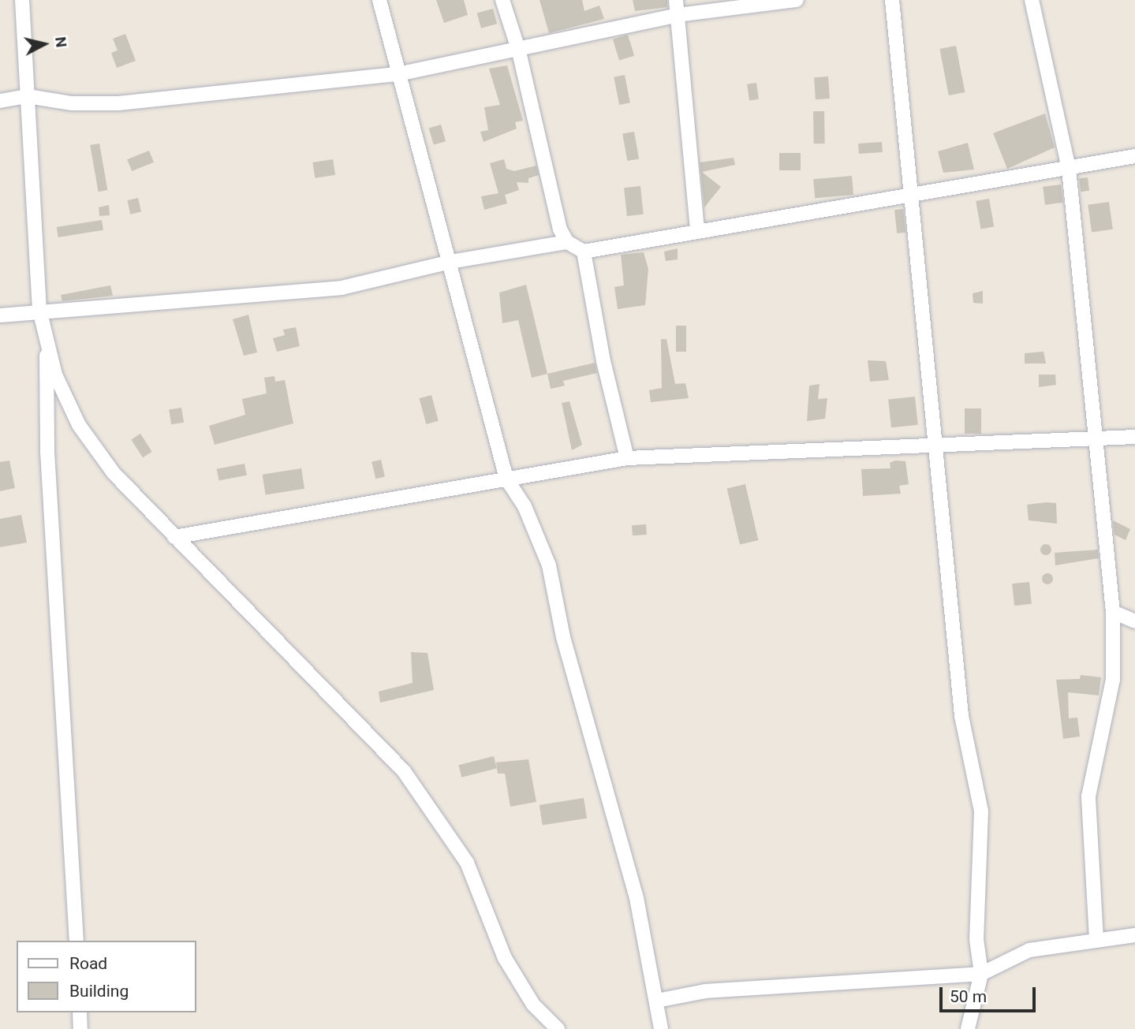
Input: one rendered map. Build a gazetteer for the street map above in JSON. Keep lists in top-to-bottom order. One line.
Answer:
{"legend":["Road","Building"],"scale_bar":"50 m","north":"right"}
